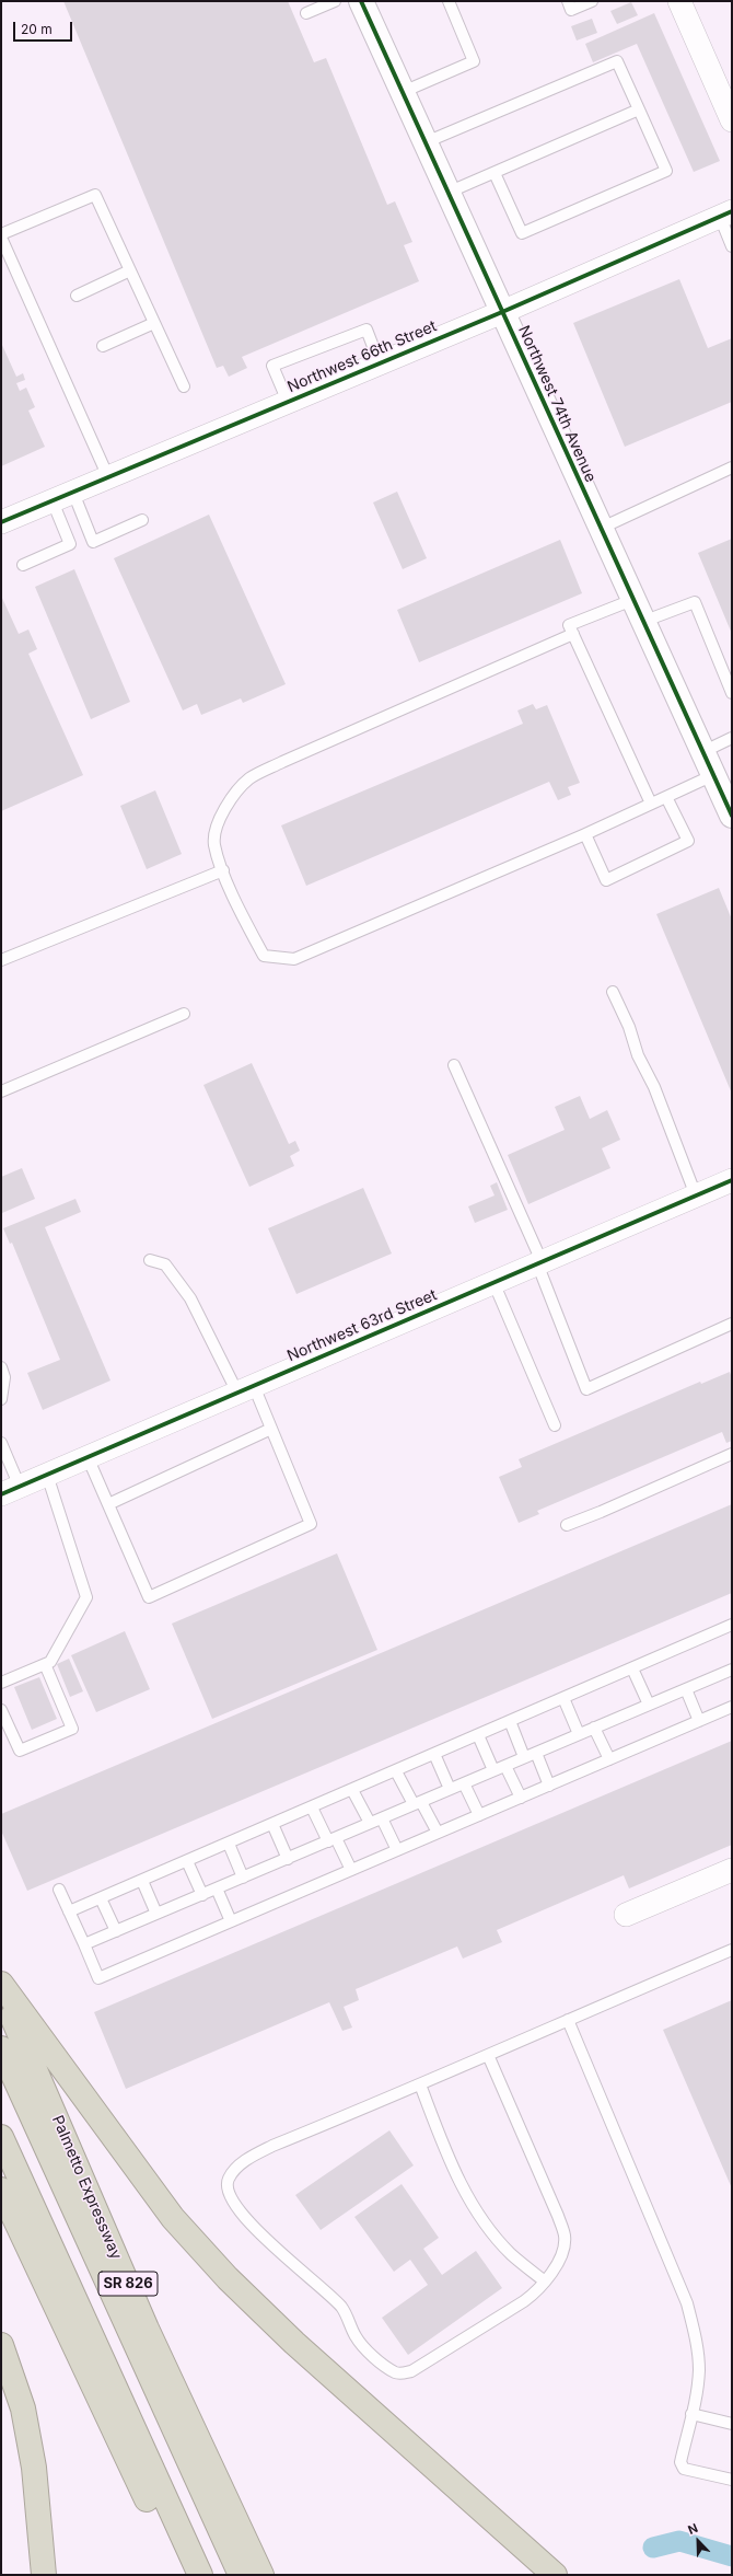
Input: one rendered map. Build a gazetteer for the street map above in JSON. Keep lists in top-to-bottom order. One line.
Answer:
{"streets":{"highway":["Palmetto Expressway","SR 826"],"street":["Northwest 66th Street","Northwest 74th Avenue","Northwest 63rd Street"]},"crossings":[["Northwest 66th Street","Northwest 74th Avenue"]],"scale_bar":"20 m","north":"top left"}
